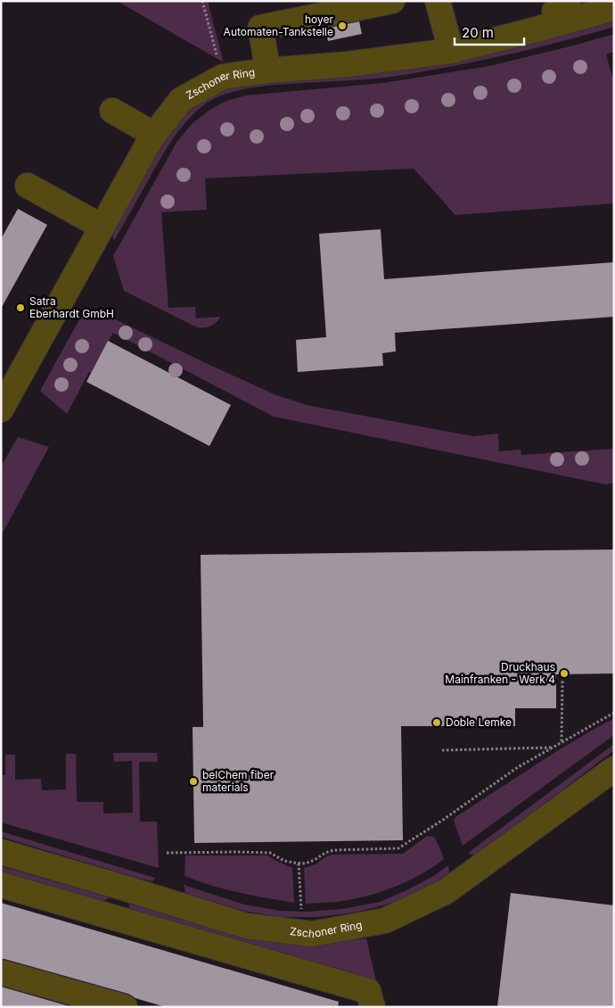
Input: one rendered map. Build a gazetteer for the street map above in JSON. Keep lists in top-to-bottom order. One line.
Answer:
{"streets":{"street":["Zschoner Ring"]},"places":["hoyer Automaten-Tankstelle","Satra Eberhardt GmbH","Druckhaus Mainfranken - Werk 4","Doble Lemke","belChem fiber materials"],"scale_bar":"20 m"}
